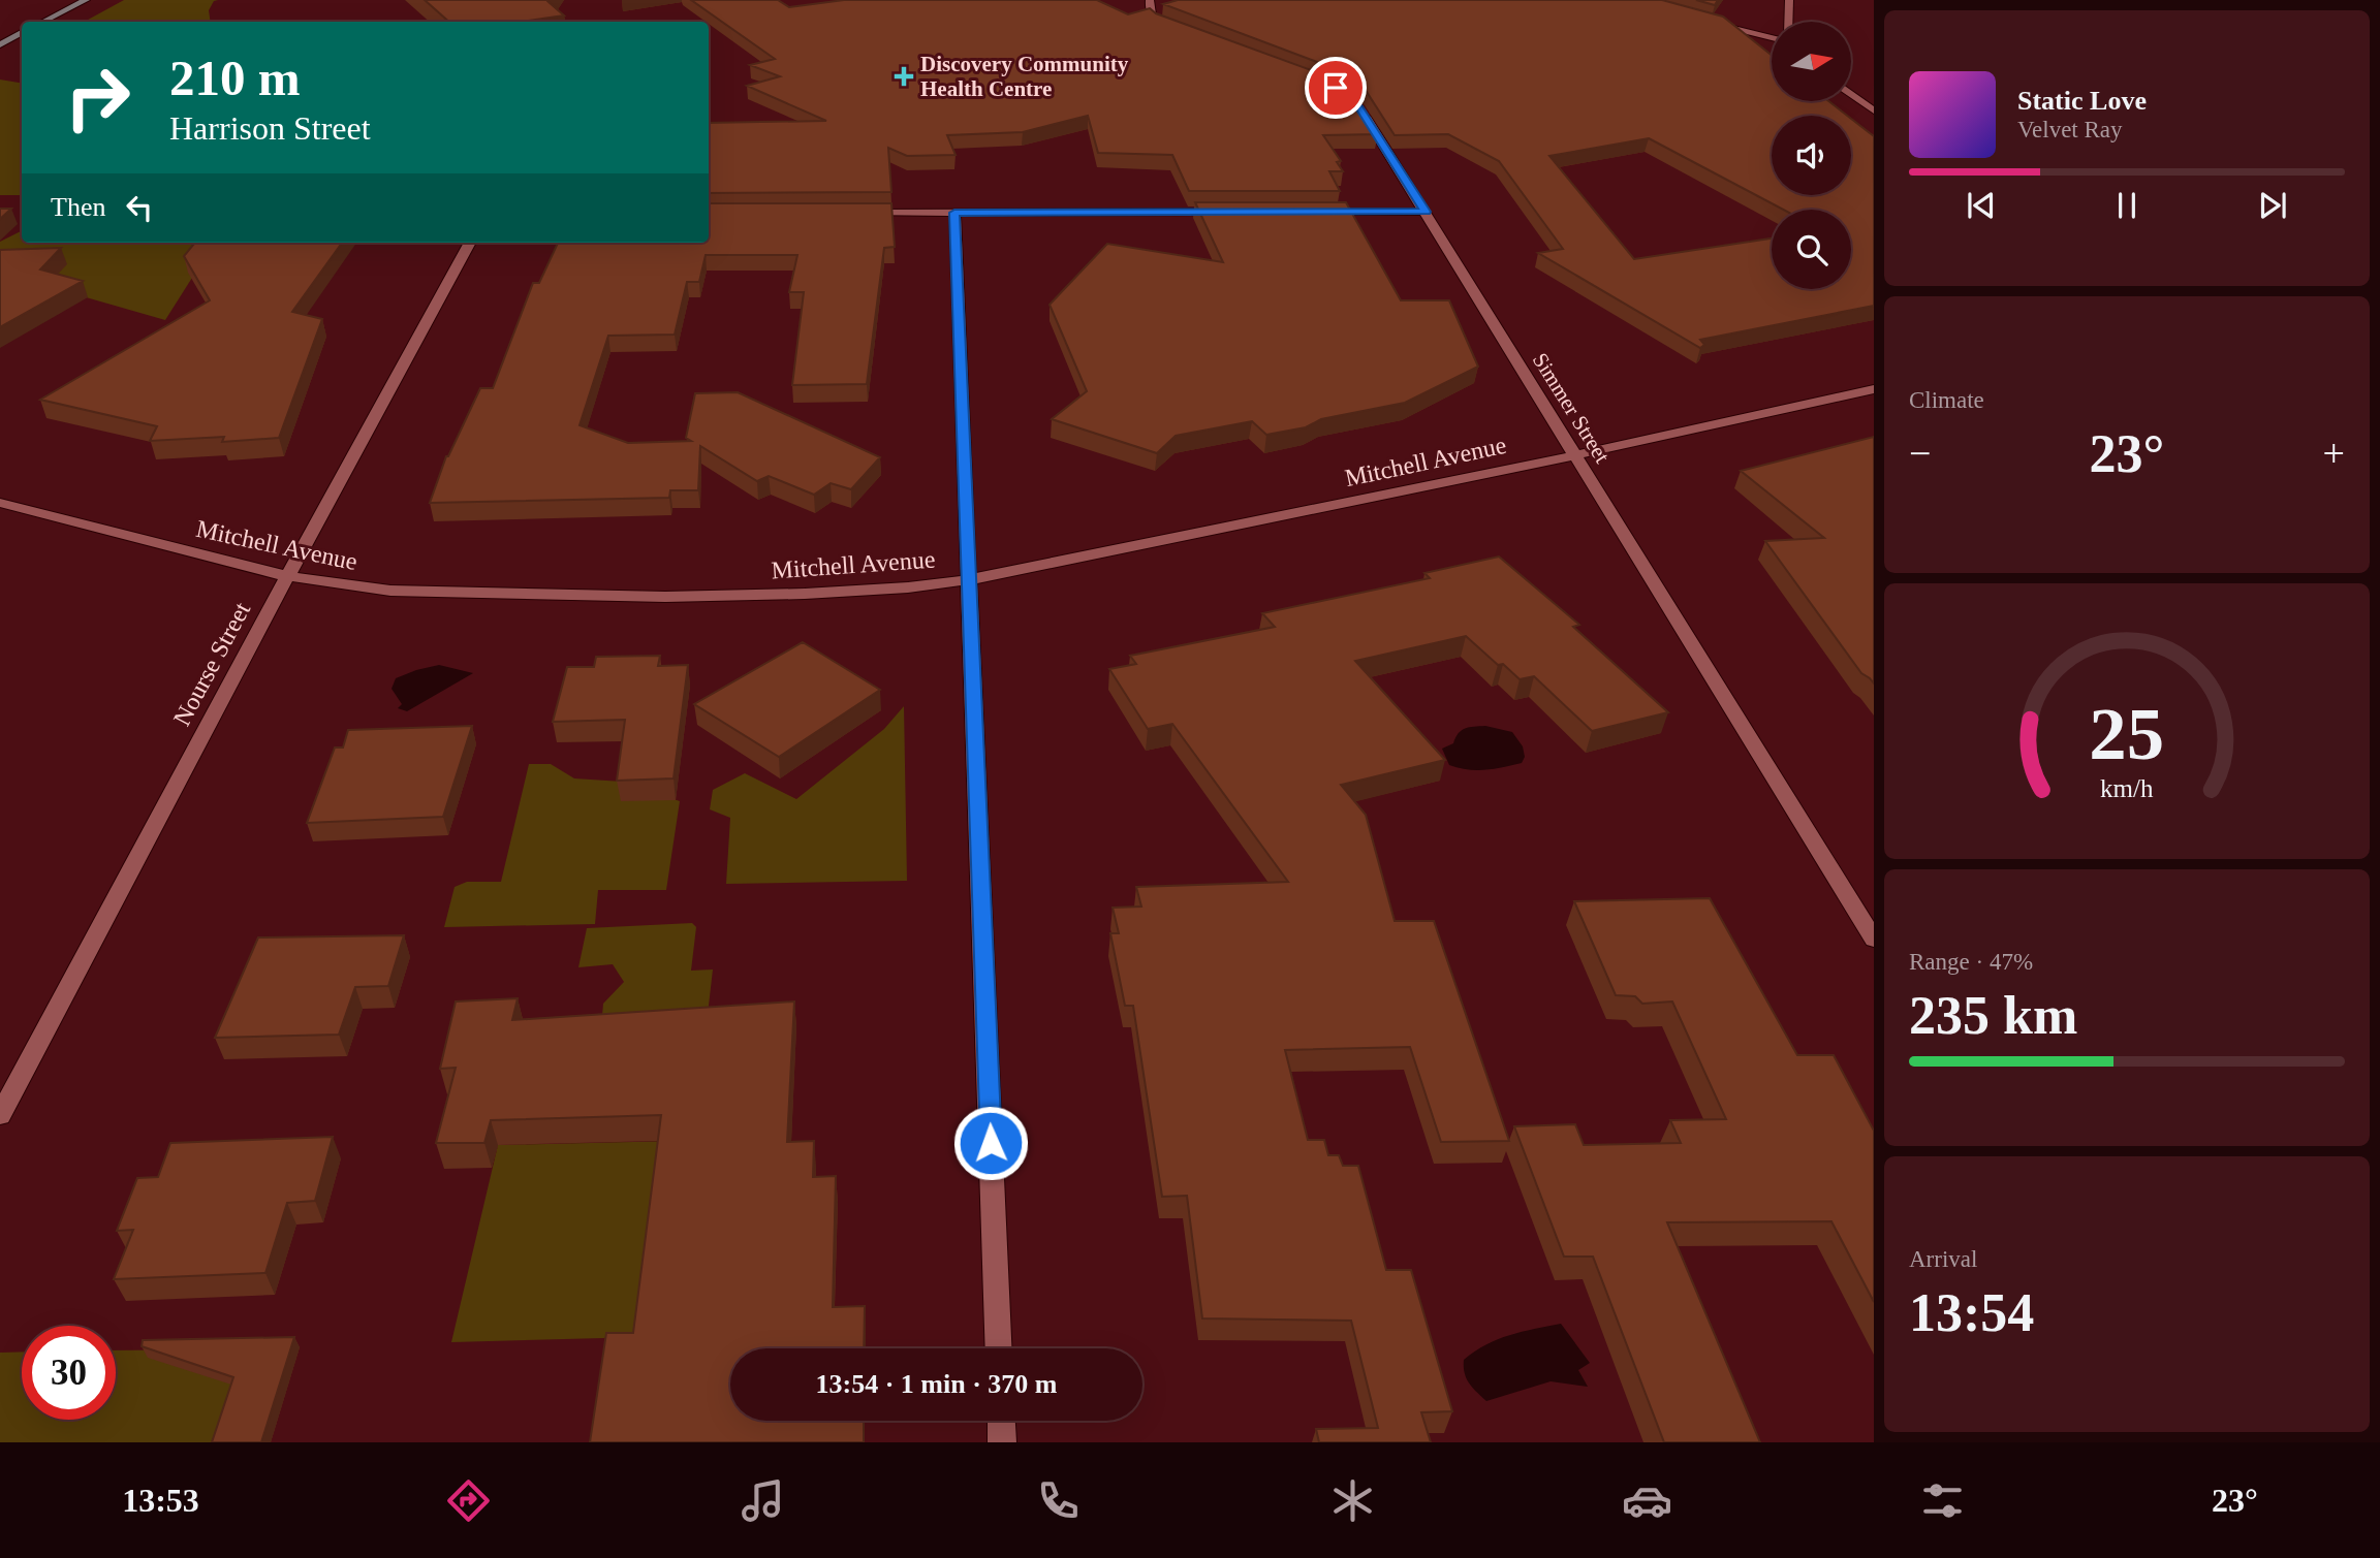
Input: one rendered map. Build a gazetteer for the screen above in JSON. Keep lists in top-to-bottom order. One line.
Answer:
{"streets":{"street":["Simmer Street","Mitchell Avenue","Nourse Street"]},"crossings":[["Simmer Street","Mitchell Avenue"],["Mitchell Avenue","Nourse Street"]],"places":{"health":["Discovery Community Health Centre"]},"north":"right","page":{"turn":["210 m","Harrison Street"],"song":["Static Love","Velvet Ray"],"then":"Then","tile":["Climate",["Range · 47%","235 km"],["Arrival","13:54"]],"heat":["−","23°","+"],"limit":"30","trip":"13:54 · 1 min · 370 m","tabs":["13:53","23°"],"gauge":["25","km/h"]}}
